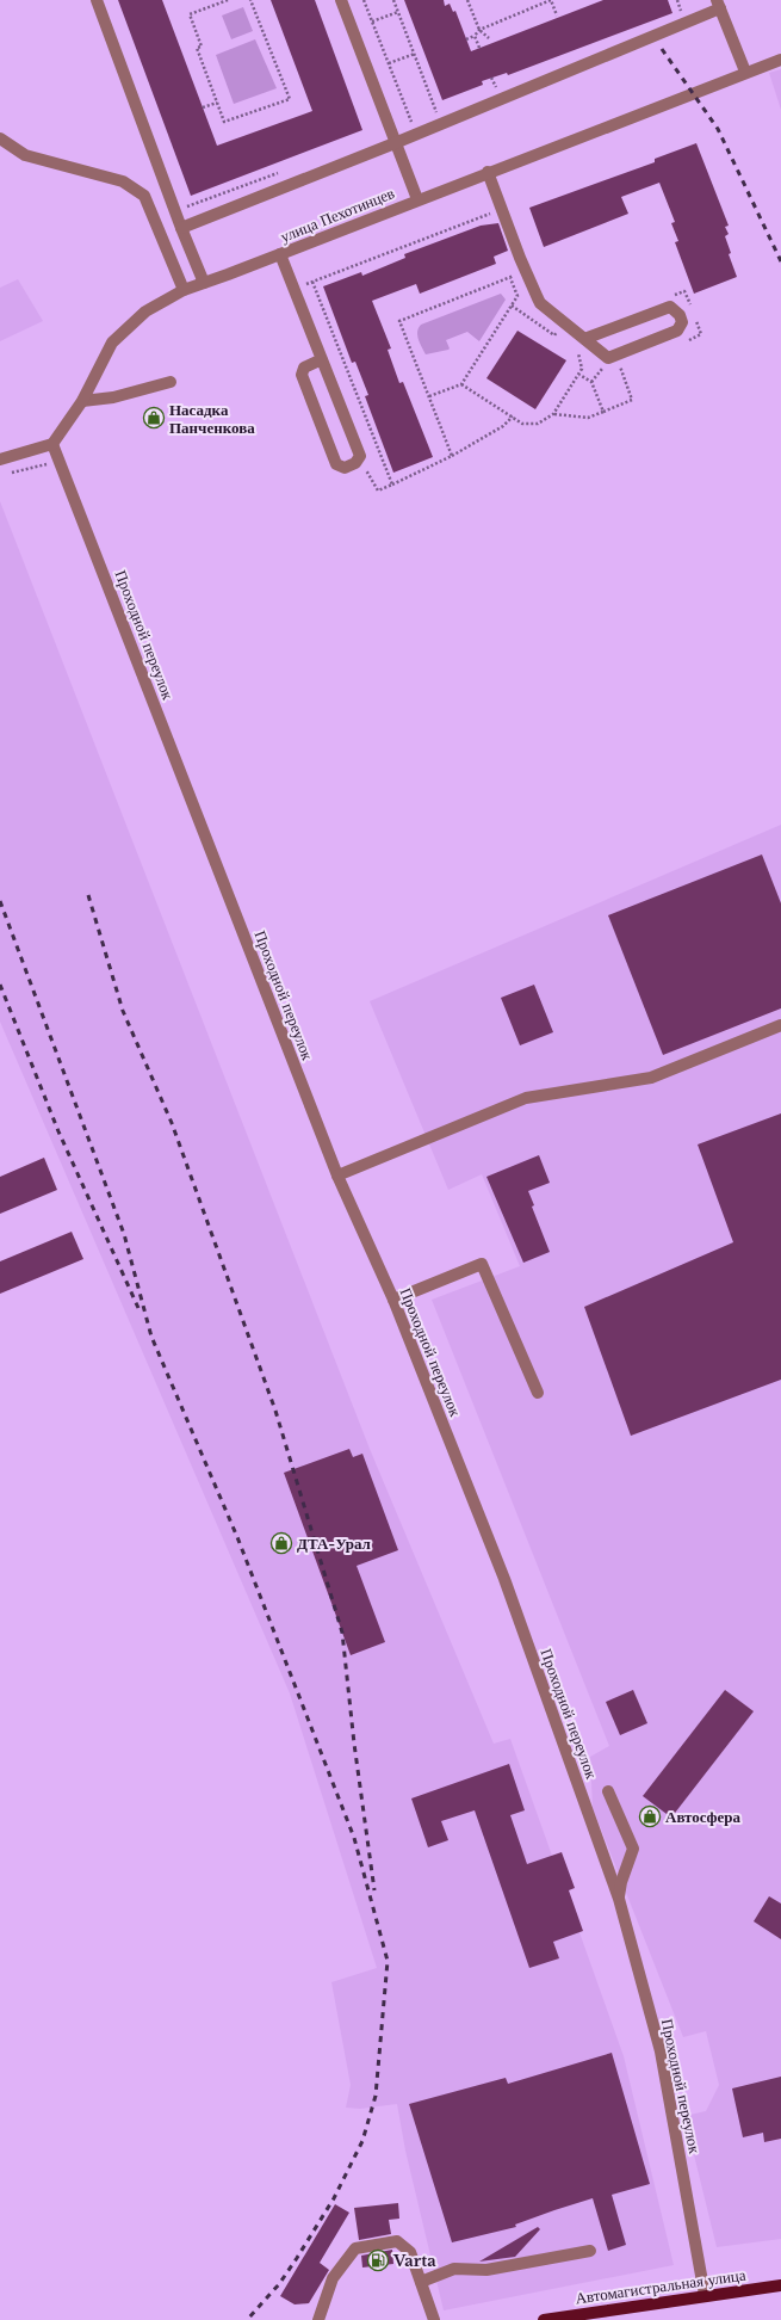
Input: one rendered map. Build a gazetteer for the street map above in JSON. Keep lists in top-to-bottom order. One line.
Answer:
{"streets":{"main road":["Автомагистральная улица"],"street":["улица Пехотинцев","Проходной переулок"]},"crossings":[["улица Пехотинцев","Проходной переулок"],["Проходной переулок","Автомагистральная улица"]],"places":{"shop":["Насадка Панченкова","ДТА-Урал","Автосфера"],"fuel station":["Varta"]}}
